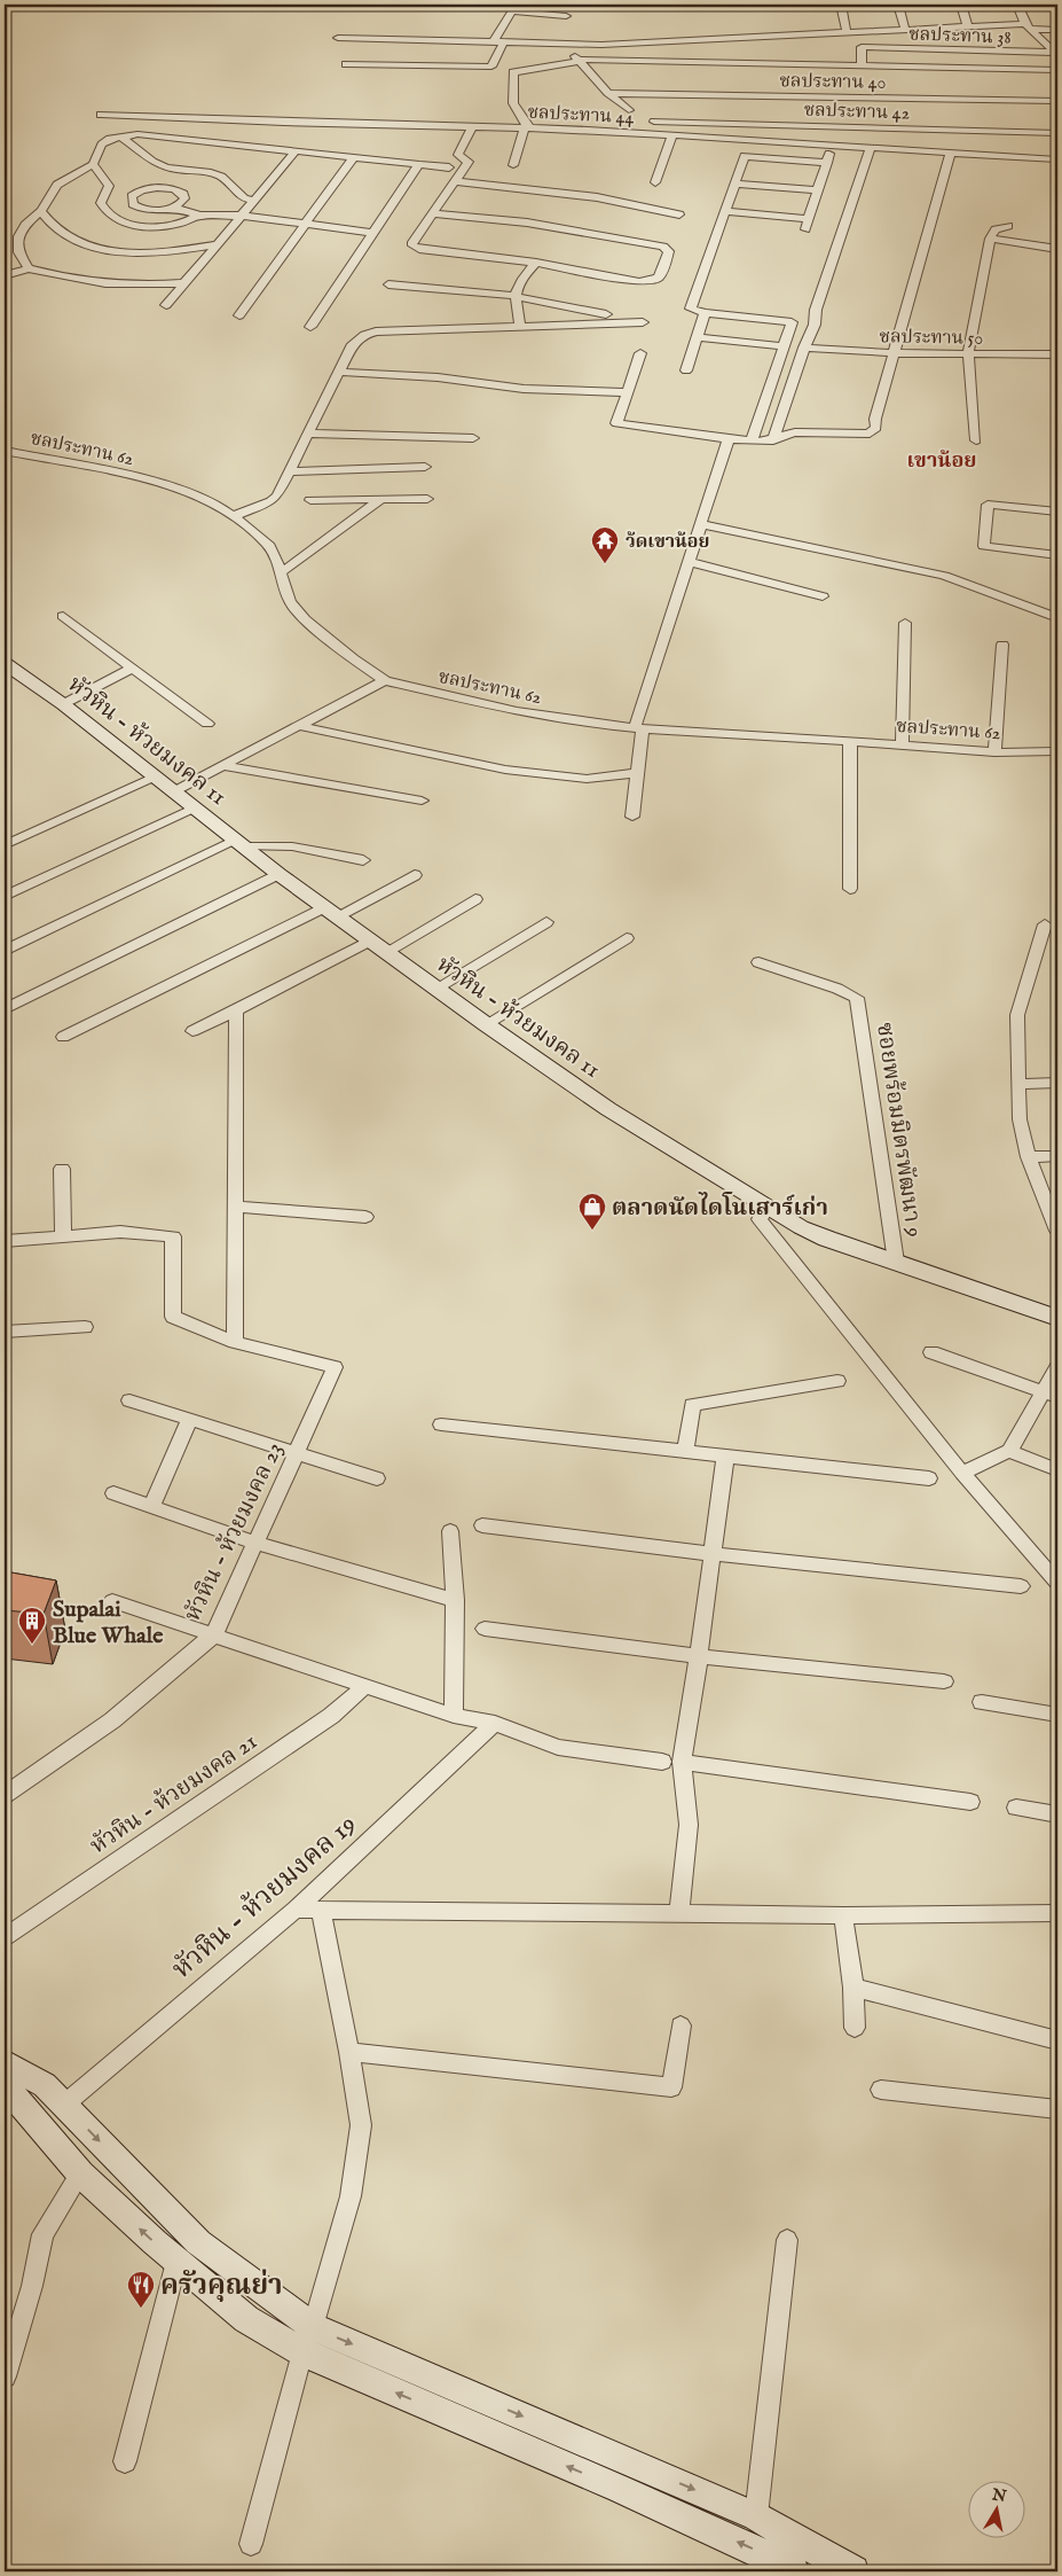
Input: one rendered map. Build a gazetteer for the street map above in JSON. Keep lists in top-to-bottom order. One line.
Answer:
{"streets":{"street":["ชลประทาน 38","ชลประทาน 40","ชลประทาน 42","ชลประทาน 44","ชลประทาน 50","ชลประทาน 62","หัวหิน - ห้วยมงคล 11","ซอยพร้อมมิตรพัฒนา 9","หัวหิน - ห้วยมงคล 23","หัวหิน - ห้วยมงคล 21","หัวหิน - ห้วยมงคล 19"]},"crossings":[["หัวหิน - ห้วยมงคล 11","ซอยพร้อมมิตรพัฒนา 9"]],"districts":["เขาน้อย"],"places":{"temple":["ว้ดเขาน้อย"],"shop":["ตลาดนัดไดโนเสาร์เก่า"],"building":["Supalai Blue Whale"],"restaurant":["ครัวคุณย่า"]},"north":"top"}
